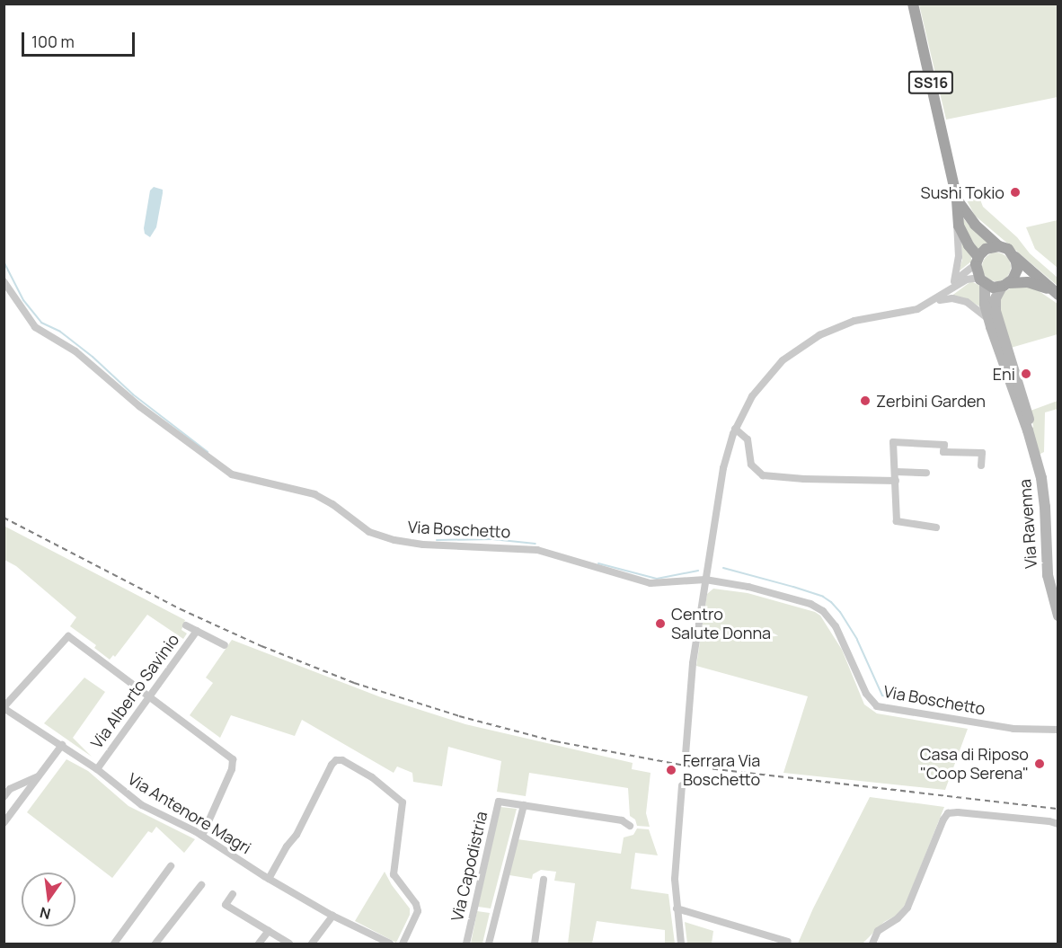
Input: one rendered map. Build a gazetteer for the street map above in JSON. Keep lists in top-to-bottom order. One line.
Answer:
{"streets":{"main road":["SS16","Via Ravenna"],"street":["Via Boschetto","Via Alberto Savinio","Via Antenore Magri","Via Capodistria"]},"crossings":[["Via Alberto Savinio","Via Antenore Magri"]],"places":["Sushi Tokio","Eni","Zerbini Garden","Centro Salute Donna","Casa di Riposo \"Coop Serena\"","Ferrara Via Boschetto"],"scale_bar":"100 m","north":"bottom"}
